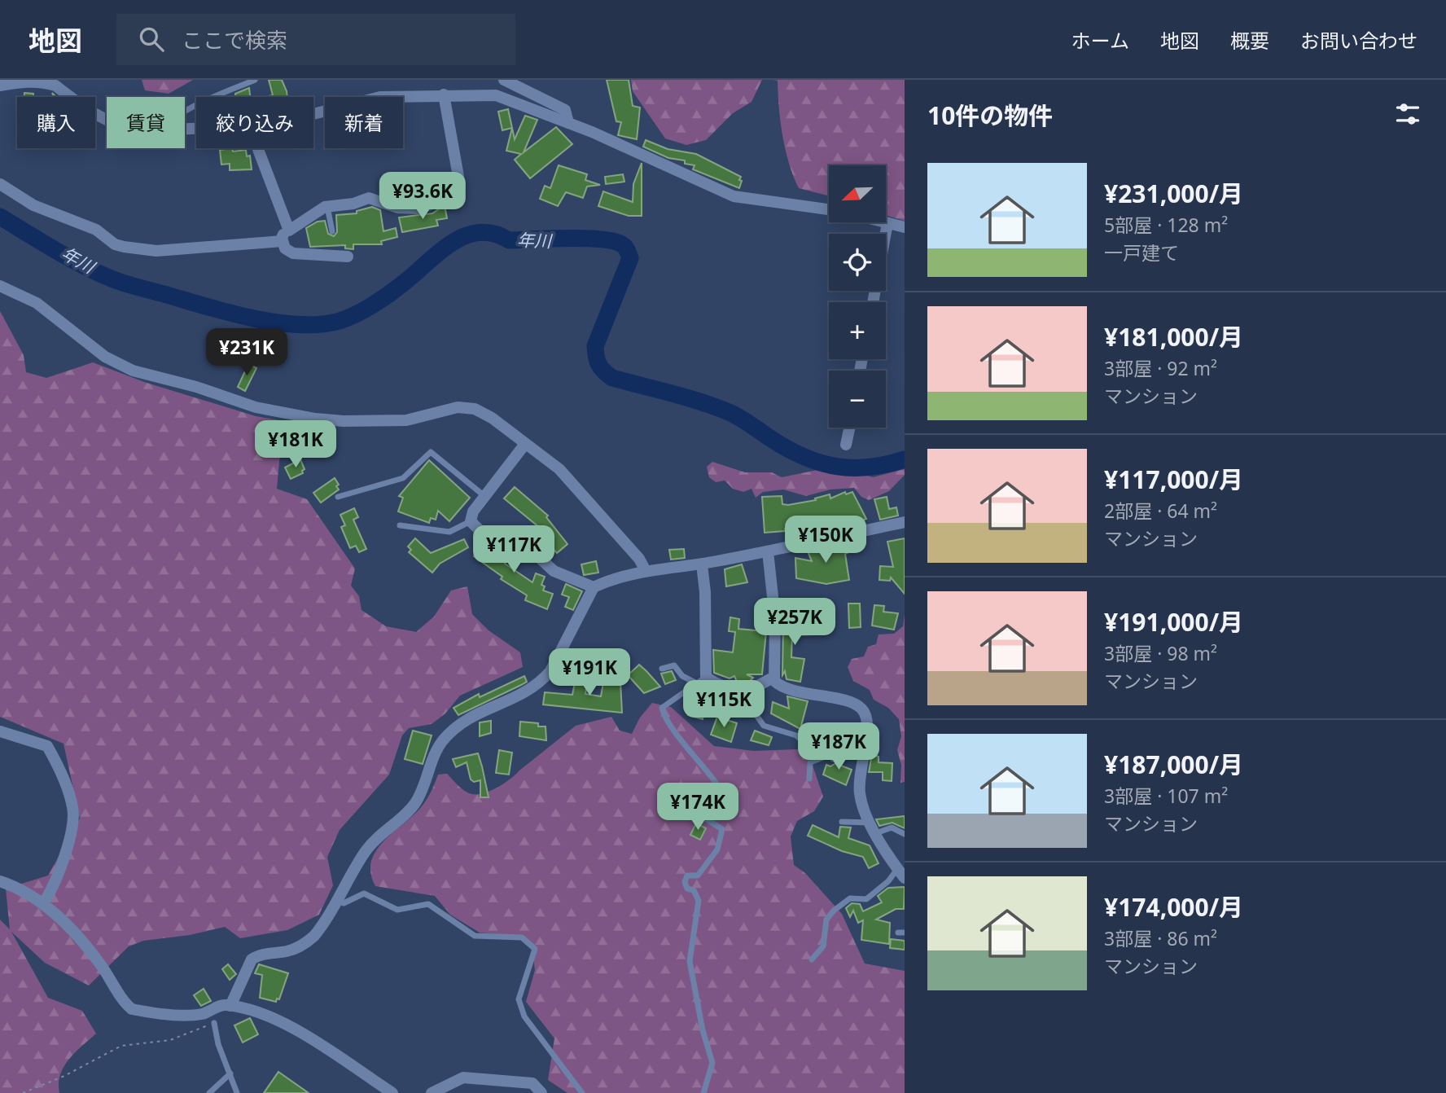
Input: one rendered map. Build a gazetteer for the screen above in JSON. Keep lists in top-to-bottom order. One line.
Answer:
{"water":["年川"],"north":"bottom left","page":{"header":"地図","search":"ここで検索","nav":["ホーム","地図","概要","お問い合わせ"],"heading":"10件の物件","chip":["購入","賃貸","絞り込み","新着"],"list":[{"name":"¥231,000/月","note":"5部屋 · 128 m² · 一戸建て"},{"name":"¥181,000/月","note":"3部屋 · 92 m² · マンション"},{"name":"¥117,000/月","note":"2部屋 · 64 m² · マンション"},{"name":"¥191,000/月","note":"3部屋 · 98 m² · マンション"},{"name":"¥187,000/月","note":"3部屋 · 107 m² · マンション"},{"name":"¥174,000/月","note":"3部屋 · 86 m² · マンション"}],"map_buttons":["+","−"],"price":["¥93.6K","¥231K","¥181K","¥150K","¥117K","¥257K","¥191K","¥115K","¥187K","¥174K"]}}
